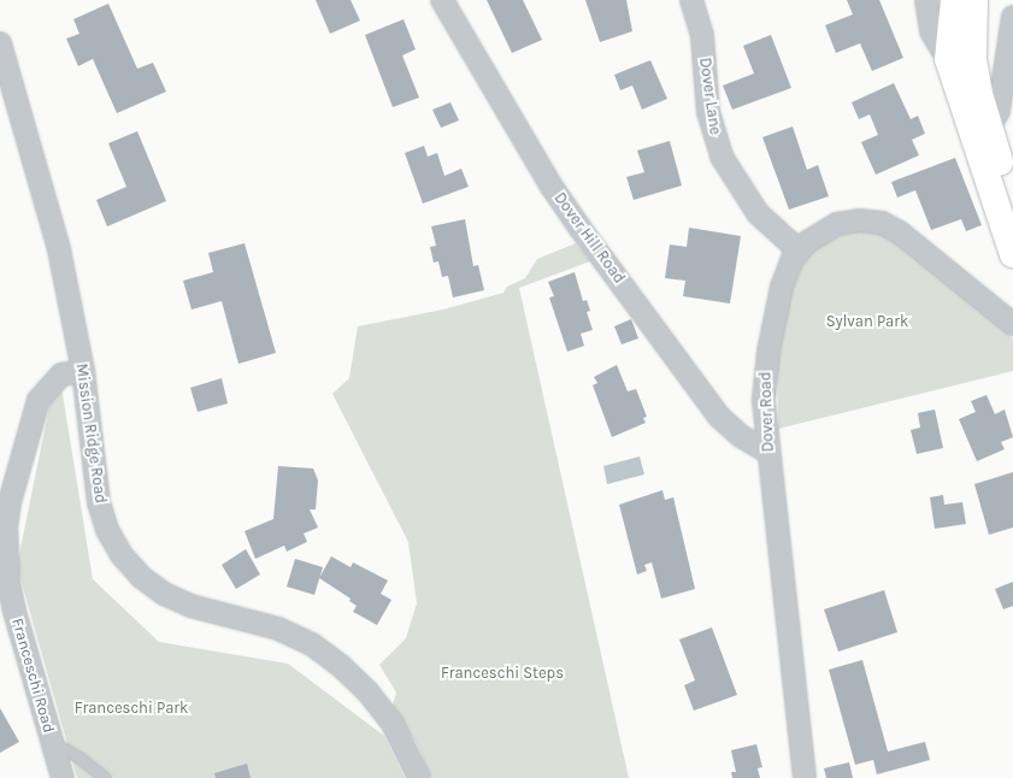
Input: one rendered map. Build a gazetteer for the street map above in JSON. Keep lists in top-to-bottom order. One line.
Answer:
{"streets":{"street":["Dover Lane","Dover Hill Road","Dover Road","Mission Ridge Road","Franceschi Road"]},"crossings":[["Dover Lane","Dover Road"],["Dover Hill Road","Dover Road"],["Mission Ridge Road","Franceschi Road"]],"parks":["Sylvan Park","Franceschi Steps","Franceschi Park"]}
